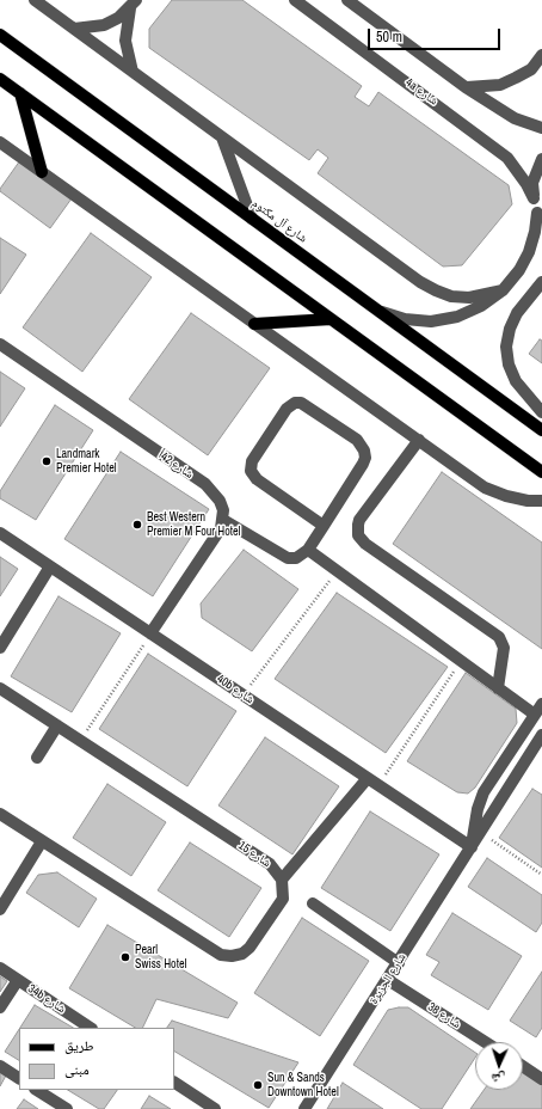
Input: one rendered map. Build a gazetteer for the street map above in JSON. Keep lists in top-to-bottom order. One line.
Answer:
{"streets":{"main road":["شارع آل مكتوم"],"street":["4a شارع","شارع 42أ","40b شارع","شارع 15","شارع الجزيرة","34b شارع","شارع 38"]},"crossings":[["40b شارع","شارع الجزيرة"],["شارع الجزيرة","شارع 38"]],"places":["Landmark Premier Hotel","Best Western Premier M Four Hotel","Pearl Swiss Hotel","Sun & Sands Downtown Hotel"],"legend":["طريق","مبنى"],"scale_bar":"50 m","north":"bottom"}
